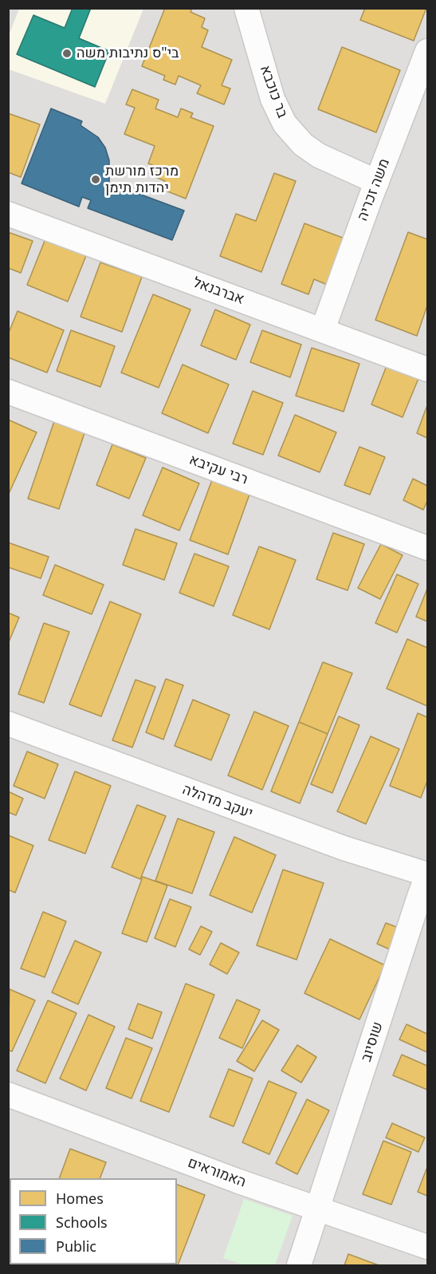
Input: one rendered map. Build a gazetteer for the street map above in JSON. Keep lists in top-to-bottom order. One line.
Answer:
{"streets":{"street":["בר כוכבא","משה זכריה","אברבנאל","רבי עקיבא","יעקב מדהלה","שוסיוב","האמוראים"]},"crossings":[["בר כוכבא","משה זכריה"],["משה זכריה","אברבנאל"],["יעקב מדהלה","שוסיוב"],["שוסיוב","האמוראים"]],"places":["בי\"ס נתיבות משה","מרכז מורשת יהדות תימן"],"legend":["Homes","Schools","Public"]}
